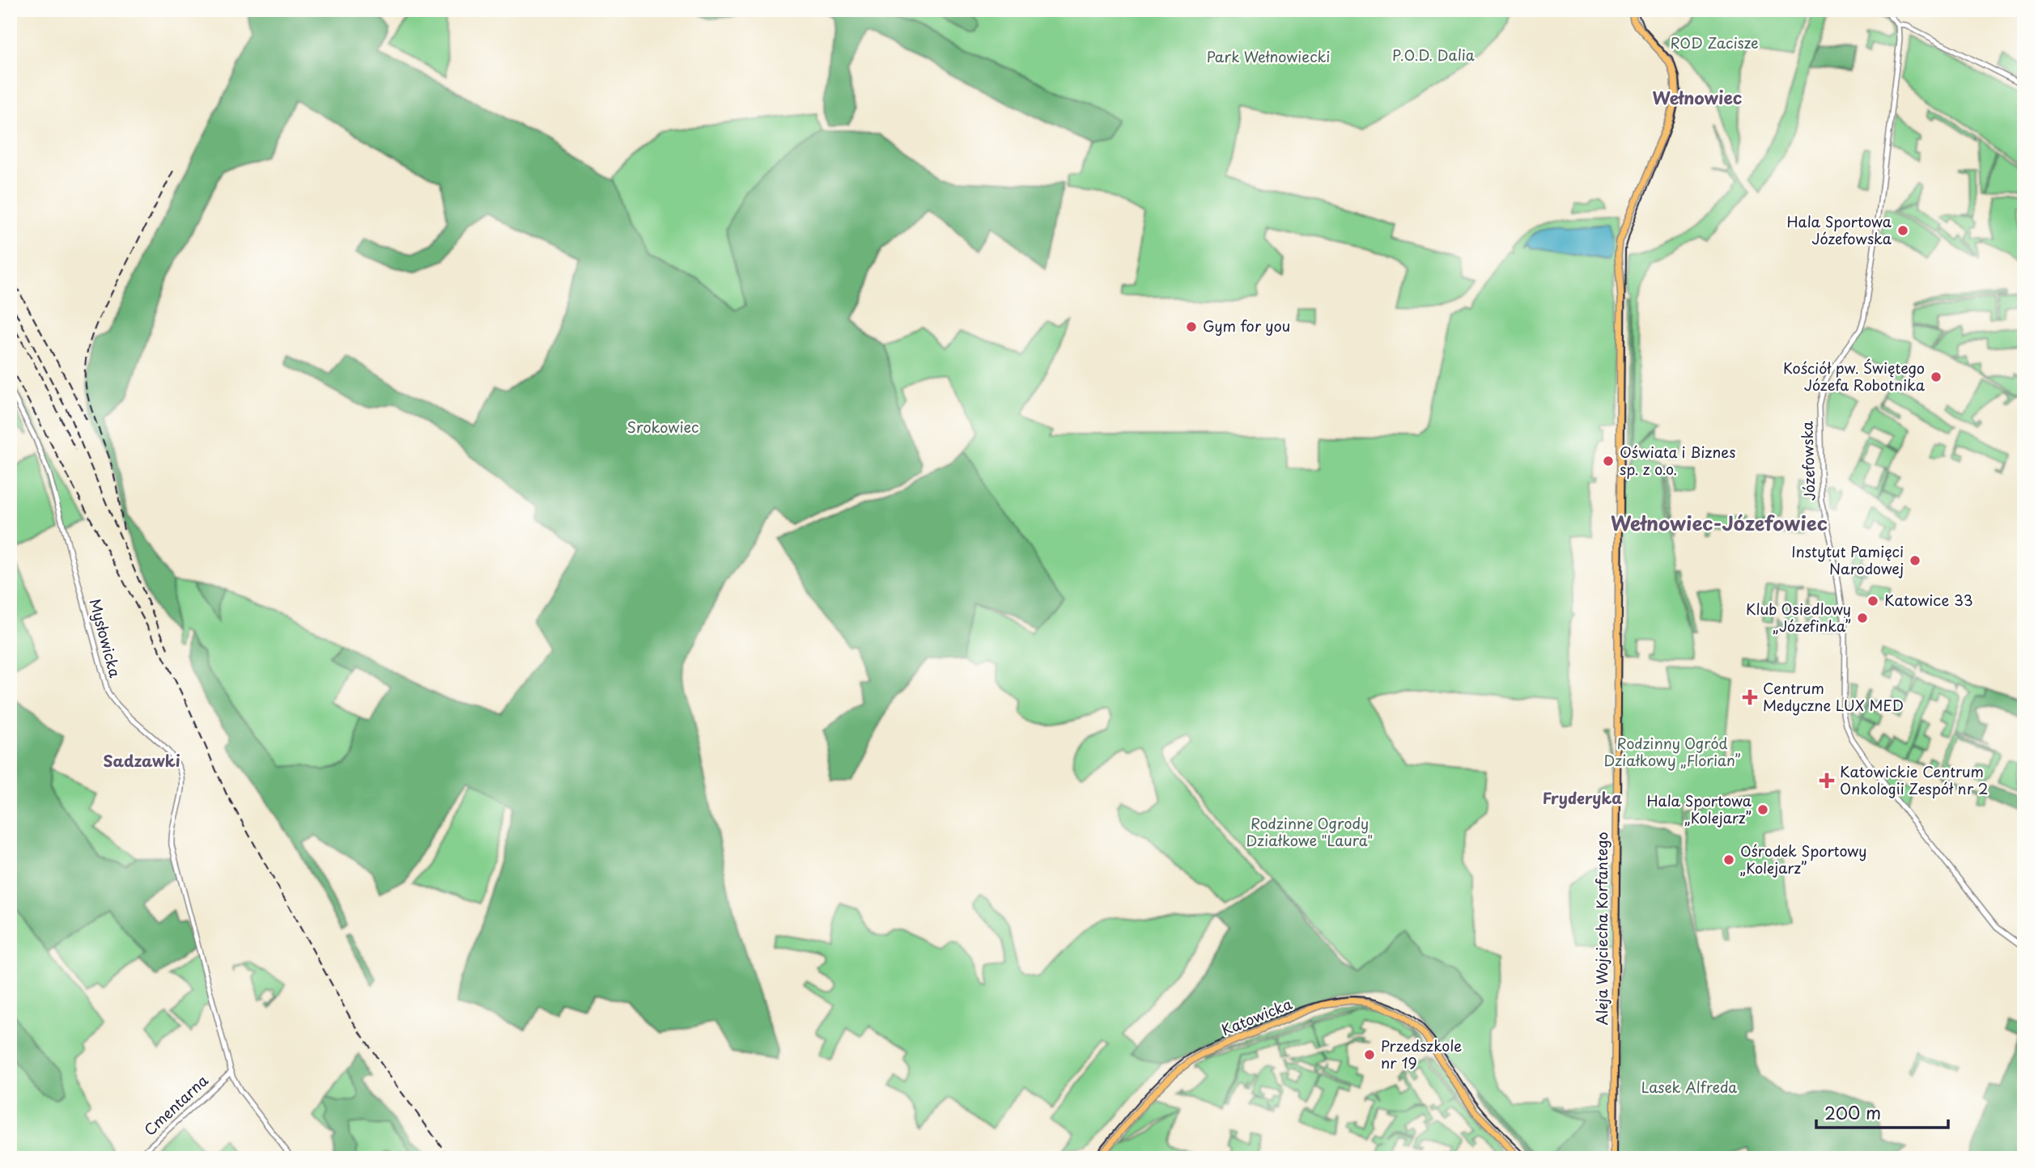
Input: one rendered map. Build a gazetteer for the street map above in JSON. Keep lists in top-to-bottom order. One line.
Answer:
{"streets":{"main road":["Aleja Wojciecha Korfantego","Katowicka"],"street":["Józefowska","Mysłowicka","Cmentarna"]},"crossings":[["Mysłowicka","Cmentarna"]],"districts":["Wełnowiec","Wełnowiec-Józefowiec","Sadzawki","Fryderyka"],"parks":["ROD Zacisze","P.O.D. Dalia","Park Wełnowiecki","Srokowiec","Rodzinny Ogród Działkowy „Florian”","Rodzinne Ogrody Działkowe \"Laura\"","Lasek Alfreda"],"places":{"other":["Hala Sportowa Józefowska","Gym for you","Kościół pw. Świętego Józefa Robotnika","Oświata i Biznes sp. z o.o.","Instytut Pamięci Narodowej","Katowice 33","Klub Osiedlowy „Józefinka”","Hala Sportowa „Kolejarz”","Ośrodek Sportowy „Kolejarz”","Przedszkole nr 19"],"health":["Centrum Medyczne LUX MED","Katowickie Centrum Onkologii Zespół nr 2"]},"scale_bar":"200 m"}
